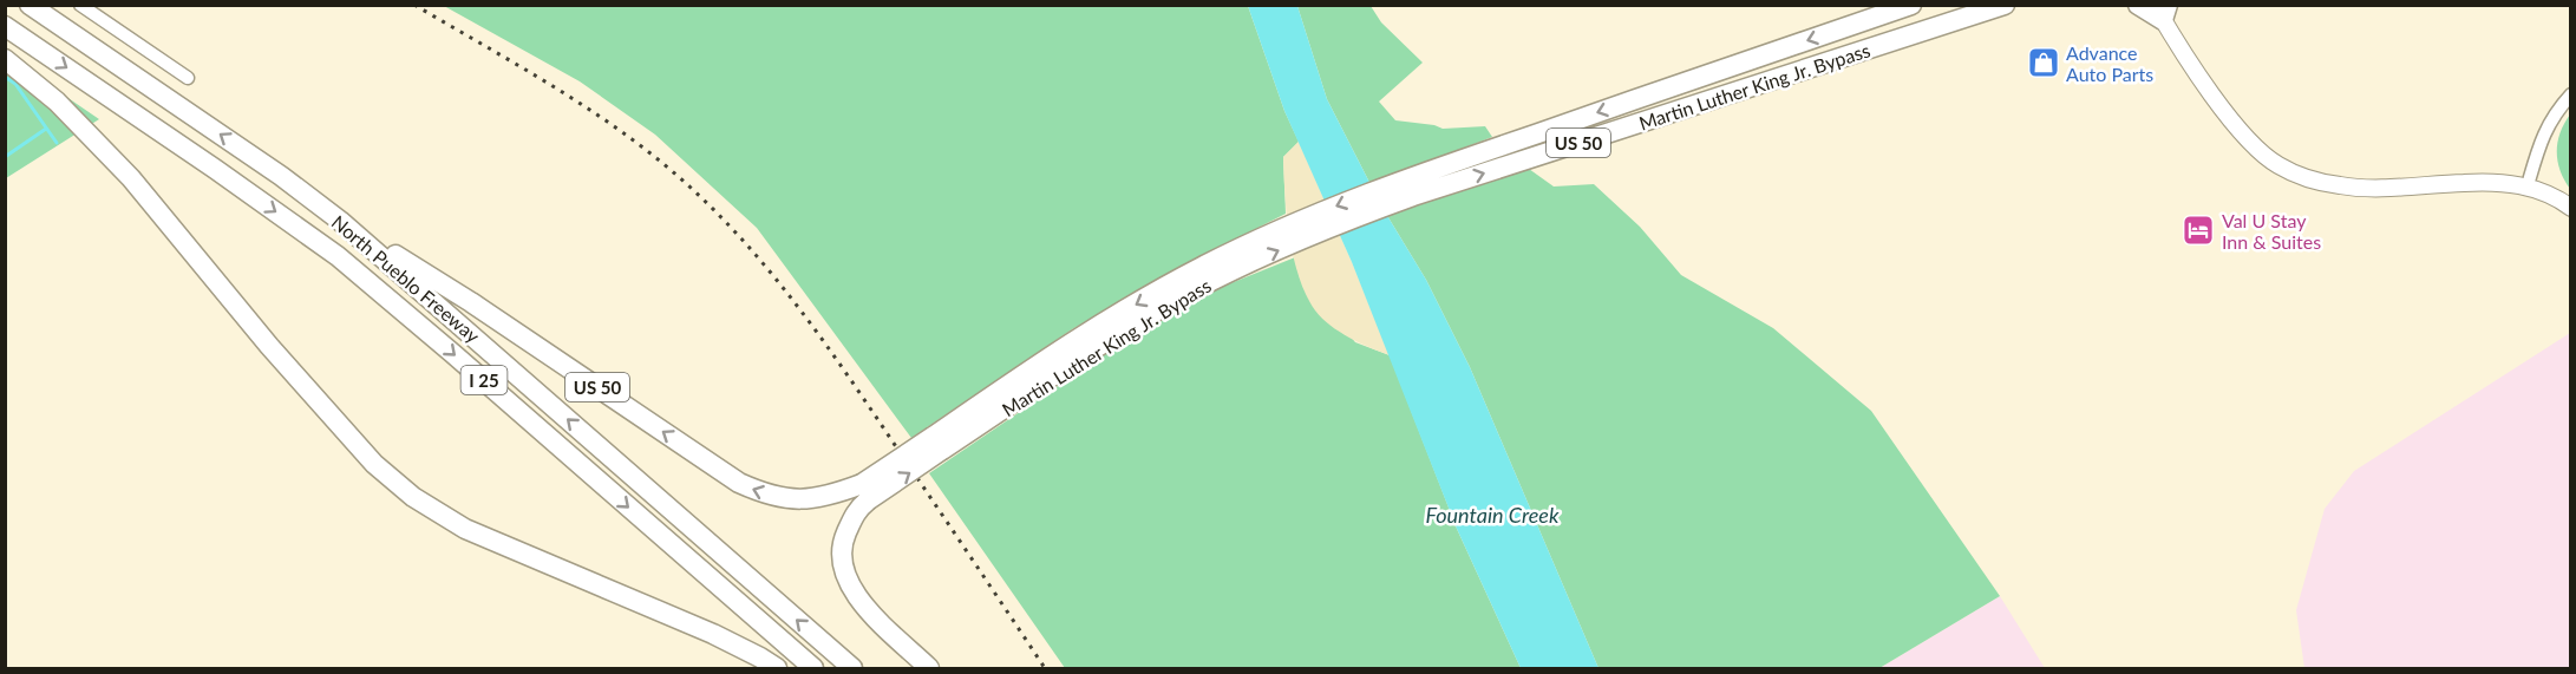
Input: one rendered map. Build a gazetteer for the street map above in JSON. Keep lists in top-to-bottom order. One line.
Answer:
{"streets":{"highway":["Martin Luther King Jr. Bypass","US 50","North Pueblo Freeway","I 25"]},"crossings":[["Martin Luther King Jr. Bypass","North Pueblo Freeway"]],"water":["Fountain Creek"],"places":{"shop":["Advance Auto Parts"],"hotel":["Val U Stay Inn & Suites"]}}
